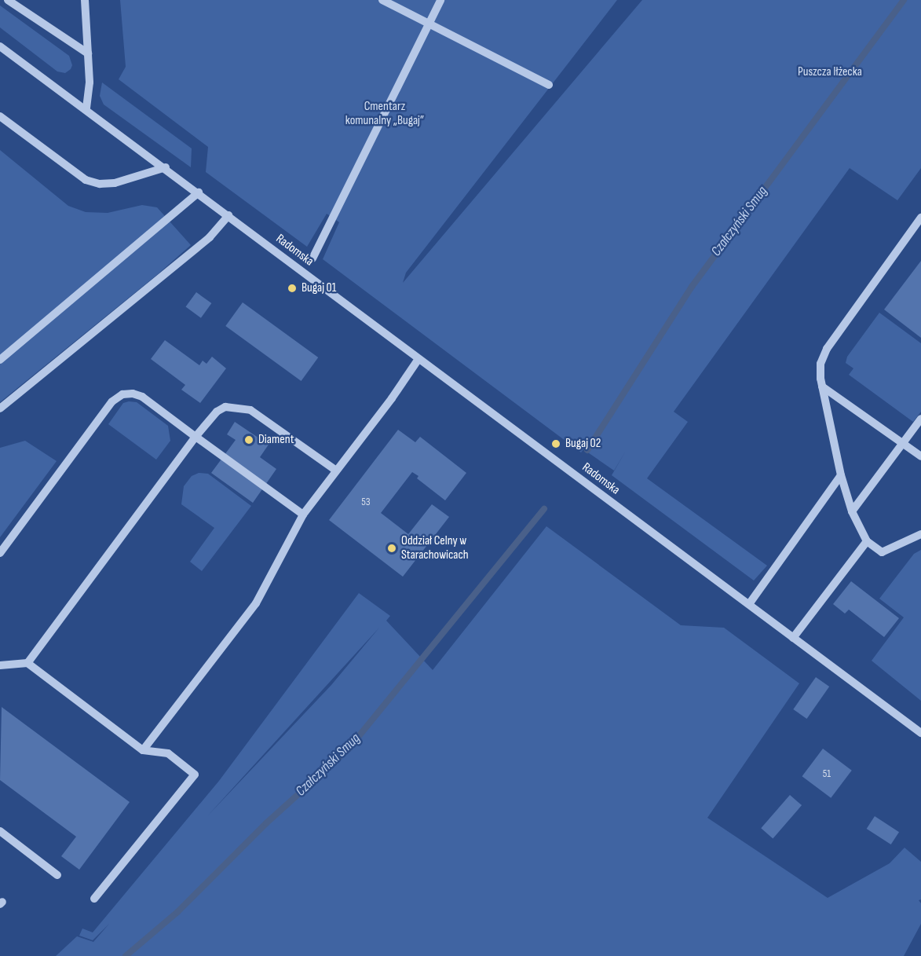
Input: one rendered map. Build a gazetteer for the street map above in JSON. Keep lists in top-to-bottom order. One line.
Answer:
{"streets":{"street":["Radomska"]},"water":["Czałczyński Smug"],"parks":["Puszcza Iłżecka","Cmentarz komunalny „Bugaj”"],"places":["Bugaj 01","Diament","Bugaj 02","Oddział Celny w Starachowicach"],"house_numbers":["53","51"]}
